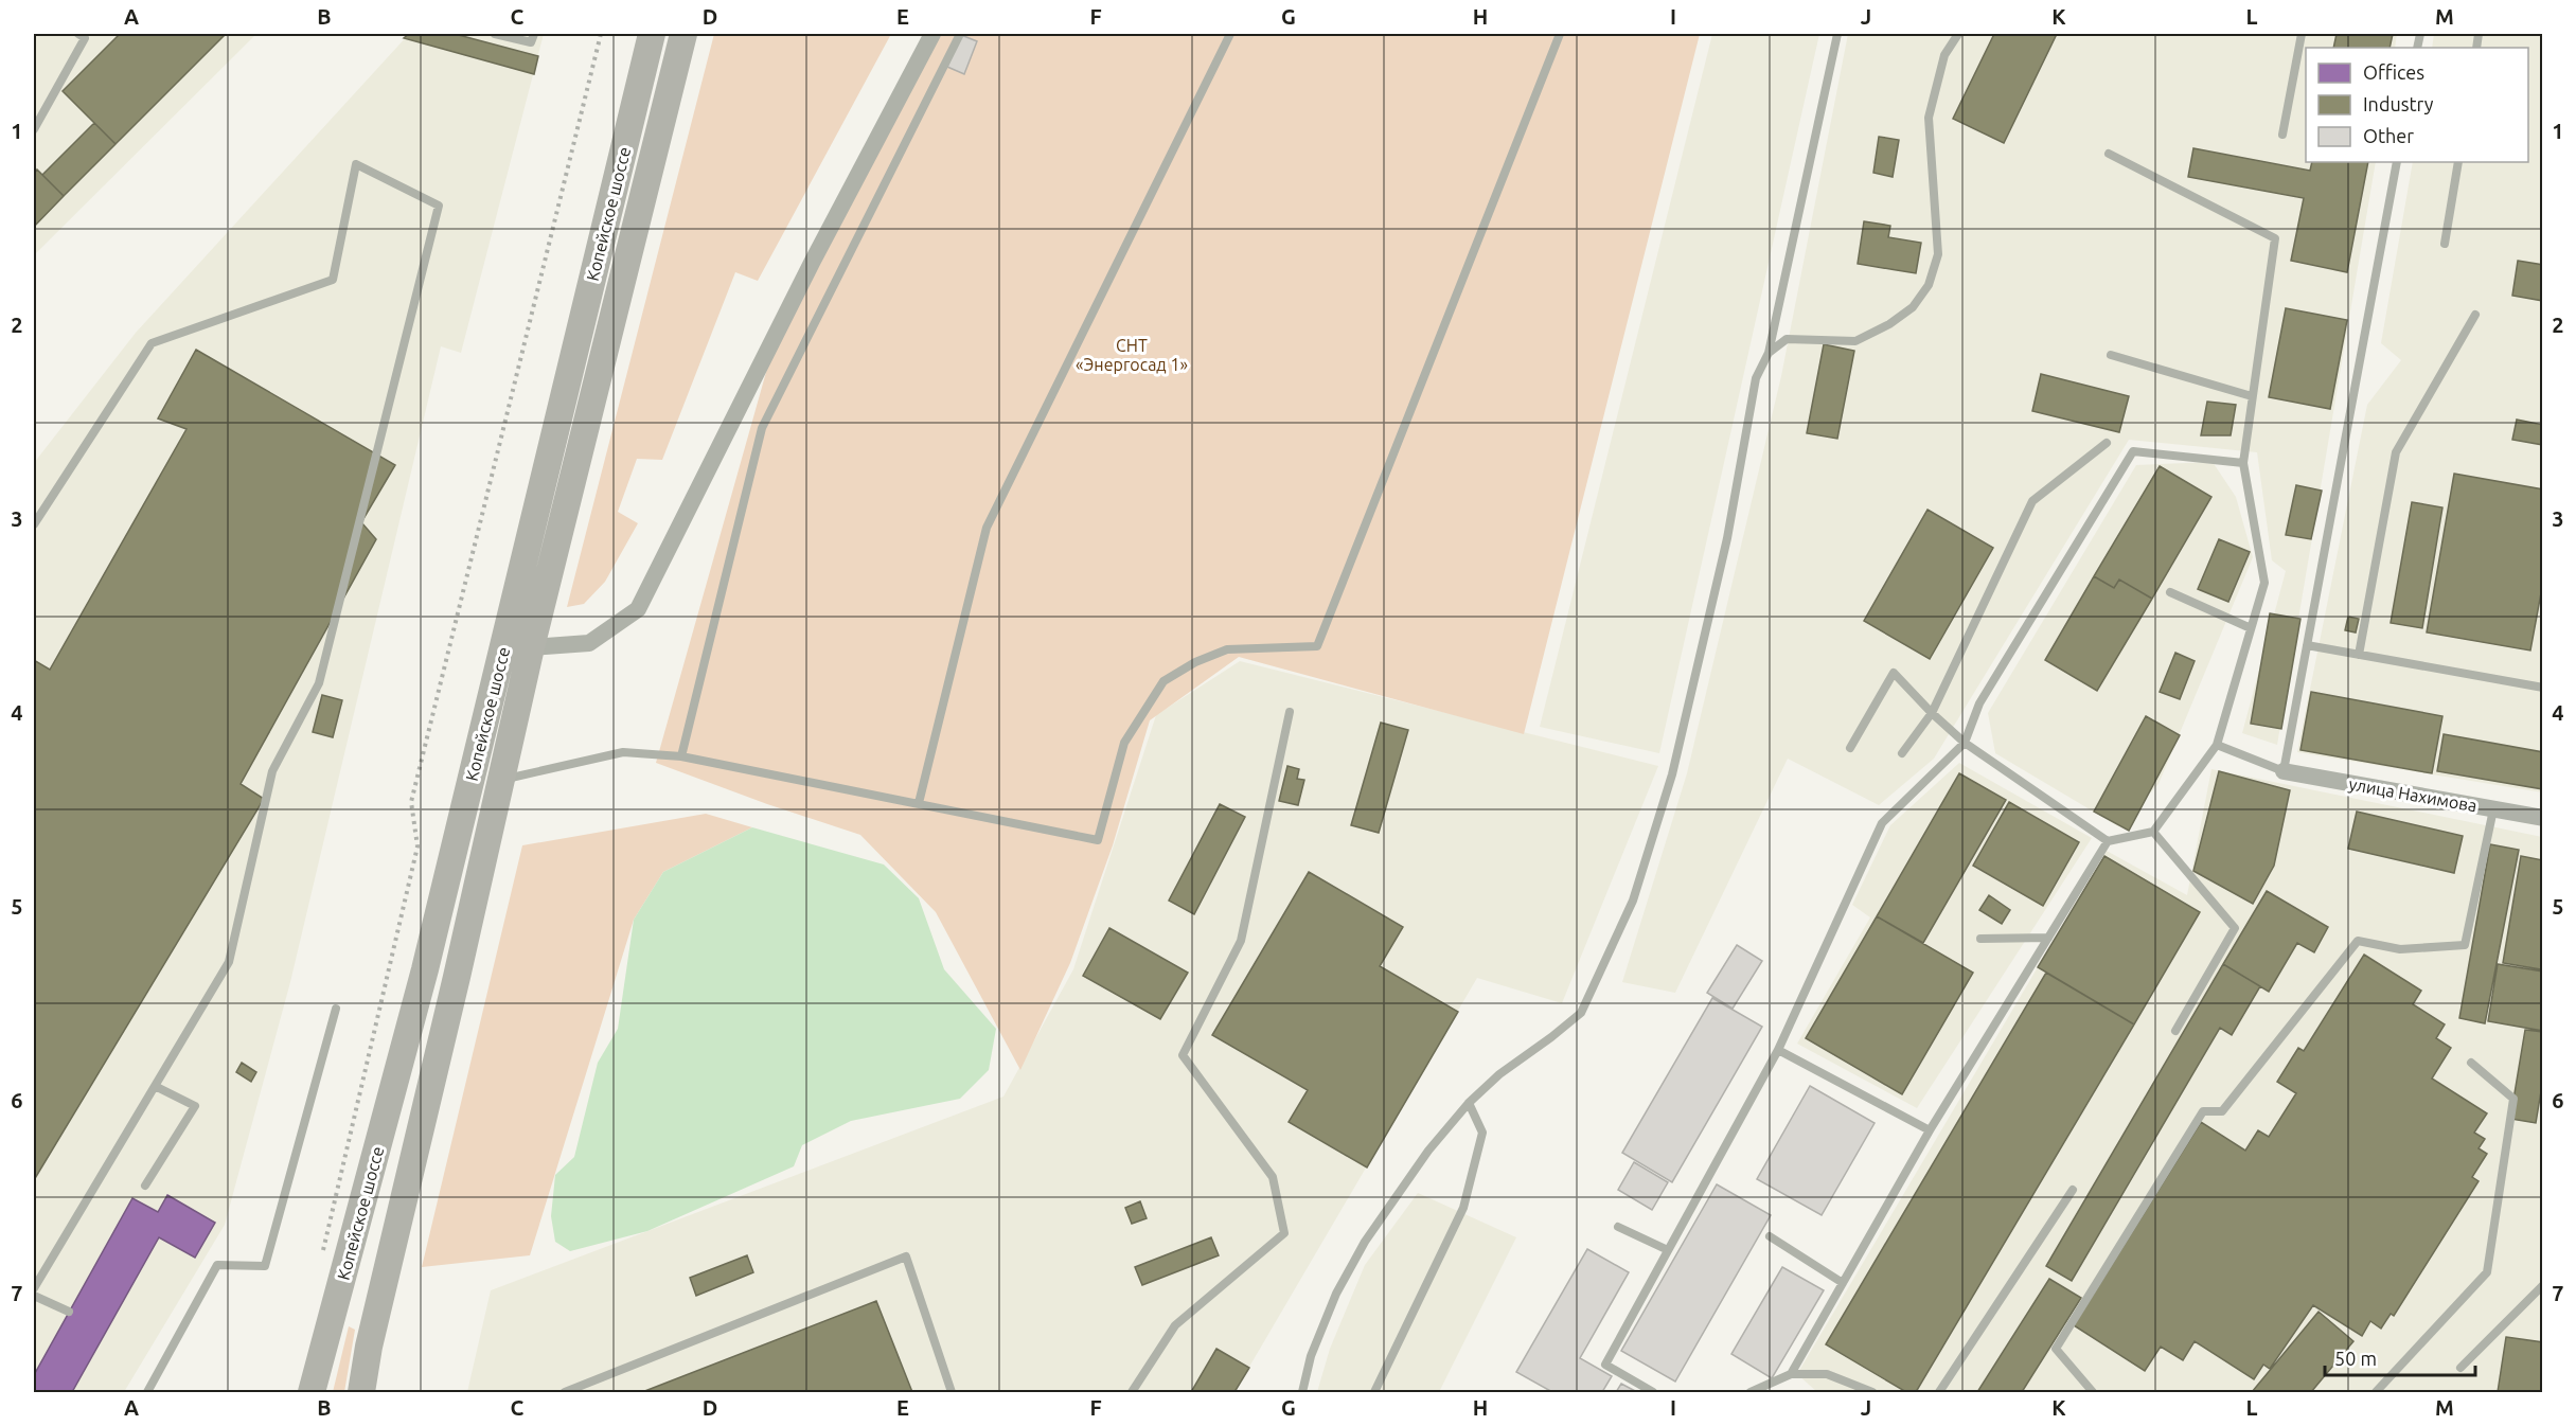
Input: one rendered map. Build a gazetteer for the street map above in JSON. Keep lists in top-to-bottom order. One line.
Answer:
{"streets":{"main road":["Копейское шоссе"],"street":["улица Нахимова"]},"parks":["СНТ «Энергосад 1»"],"legend":["Offices","Industry","Other"],"scale_bar":"50 m","grid":{"columns":["A","B","C","D","E","F","G","H","I","J","K","L","M"],"rows":["1","2","3","4","5","6","7"]}}
